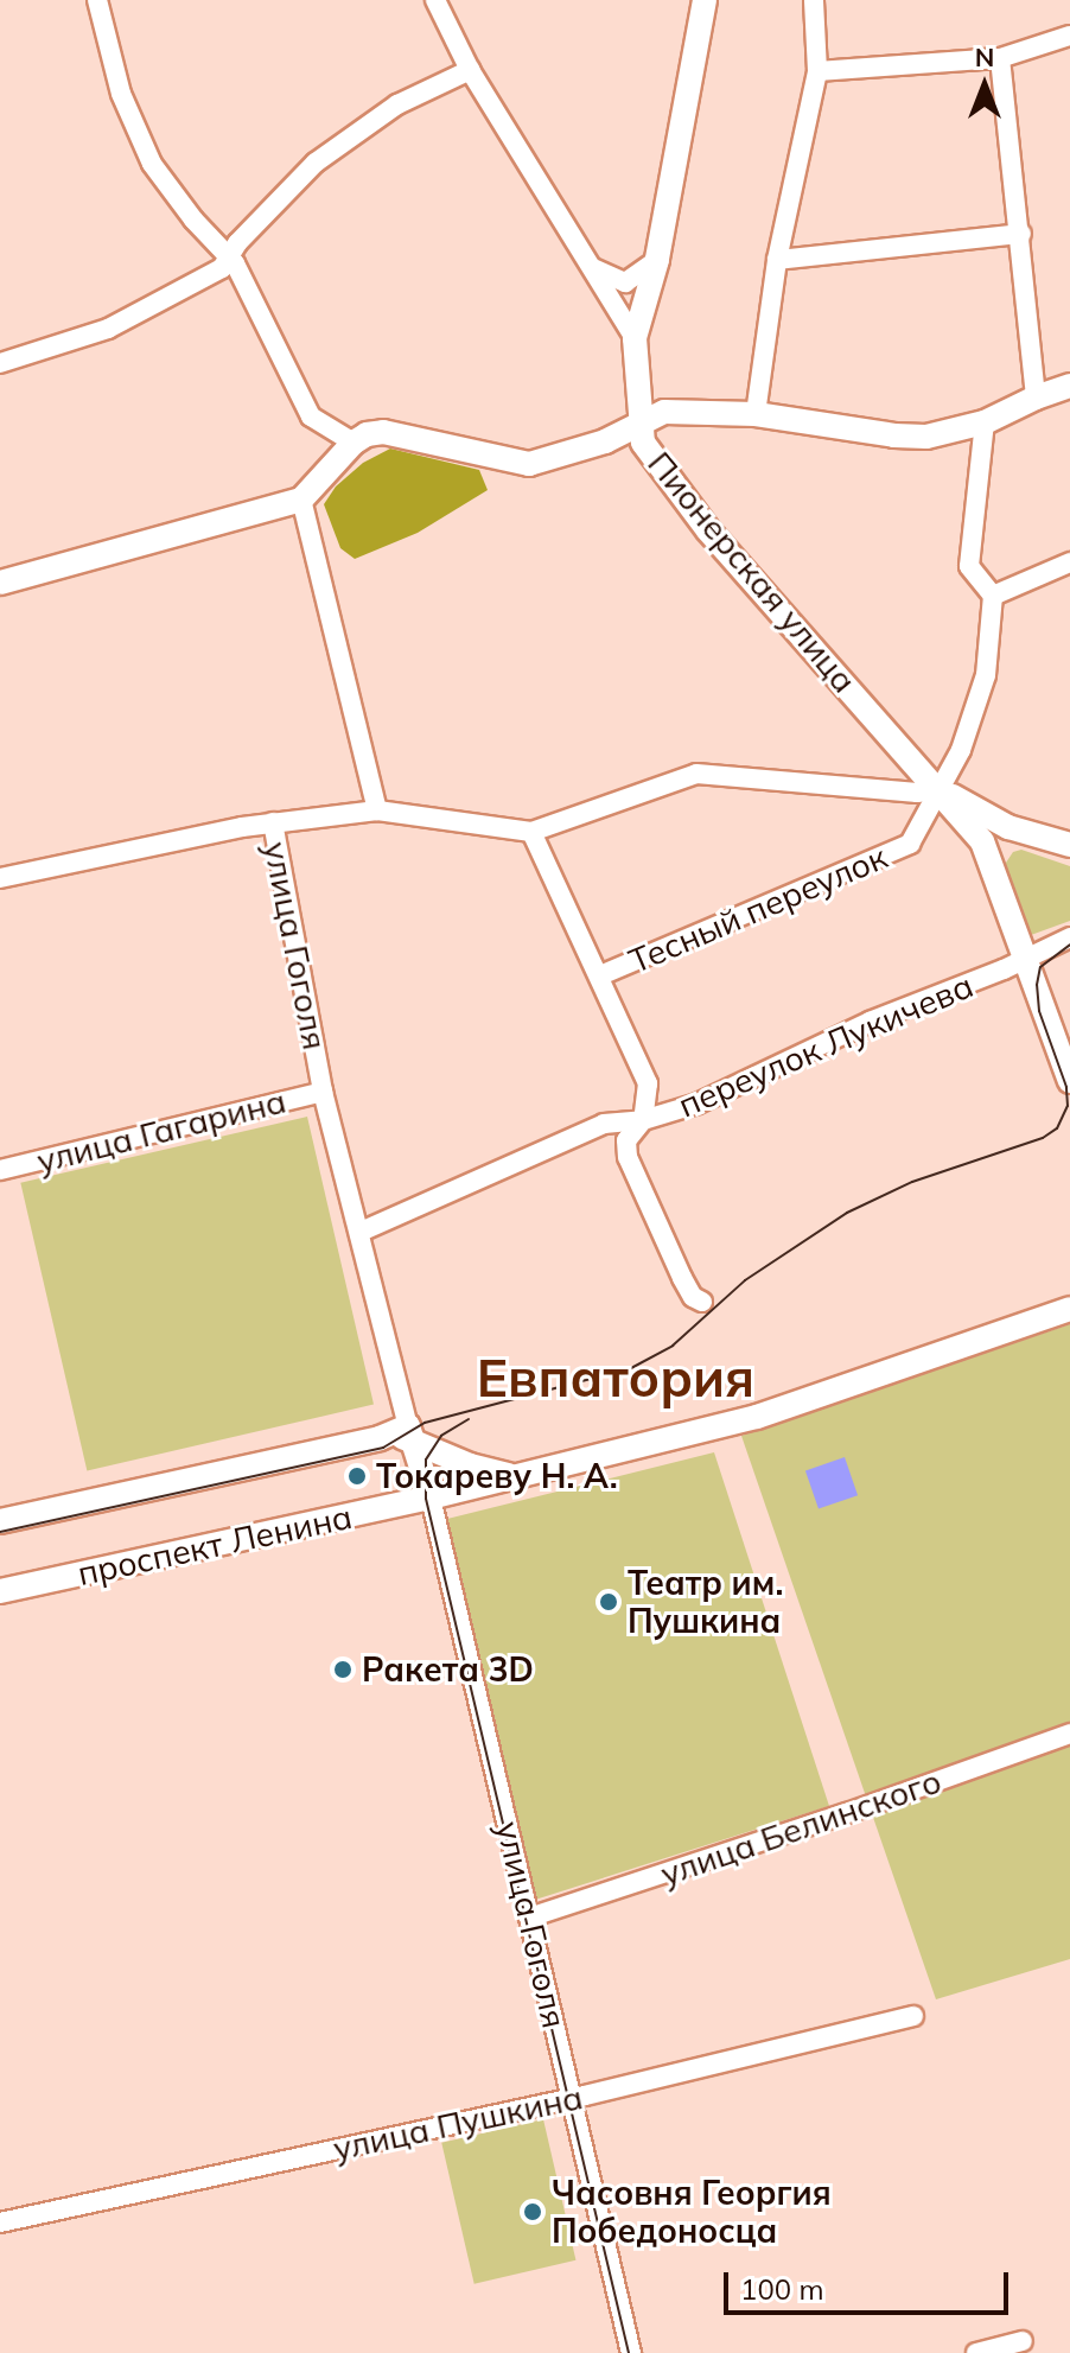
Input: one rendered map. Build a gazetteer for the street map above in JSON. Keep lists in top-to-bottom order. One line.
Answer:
{"streets":{"street":["Пионерская улица","Тесный переулок","улица Гоголя","переулок Лукичева","улица Гагарина","проспект Ленина","улица Белинского","улица Пушкина"]},"crossings":[["Пионерская улица","Тесный переулок"],["Пионерская улица","переулок Лукичева"],["улица Гоголя","переулок Лукичева"],["улица Гоголя","улица Гагарина"],["улица Гоголя","проспект Ленина"],["улица Гоголя","улица Белинского"],["улица Гоголя","улица Пушкина"]],"districts":["Евпатория"],"places":["Токареву Н. А.","Театр им. Пушкина","Ракета 3D","Часовня Георгия Победоносца"],"scale_bar":"100 m","north":"top"}
